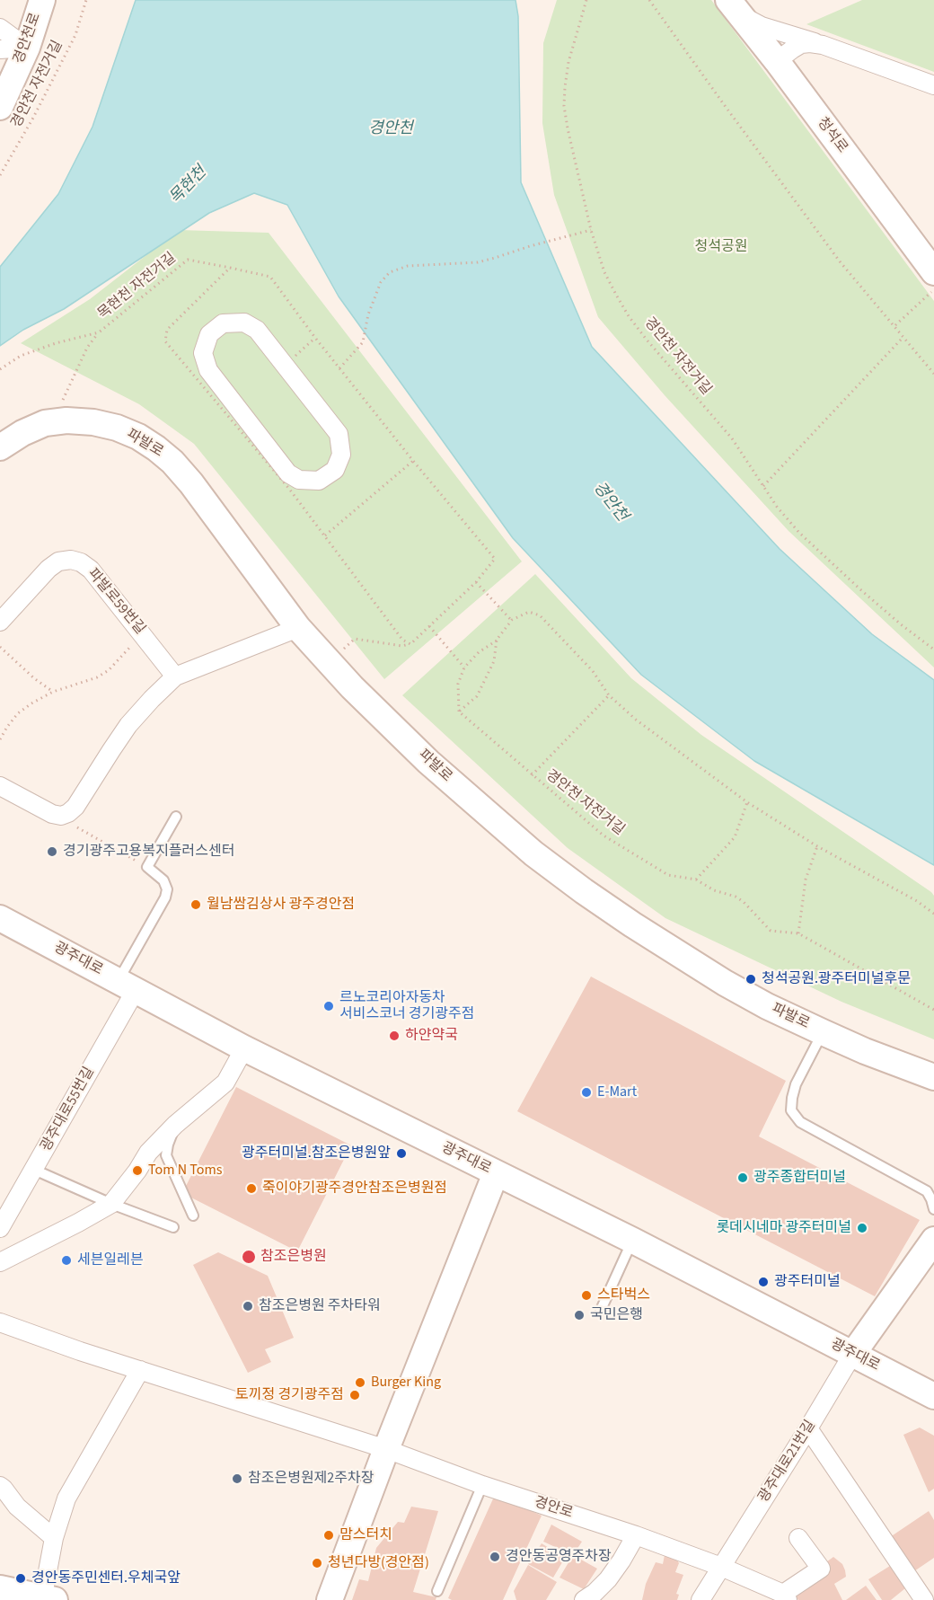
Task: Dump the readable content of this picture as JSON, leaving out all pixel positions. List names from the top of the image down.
{
  "streets": {
    "street": [
      "경안천로",
      "청석로",
      "파발로",
      "파발로59번길",
      "광주대로",
      "광주대로55번길",
      "광주대로21번길",
      "경안로"
    ],
    "path": ["경안천 자전거길", "목현천 자전거길"]
  },
  "crossings": [
    ["광주대로", "광주대로55번길"],
    ["광주대로", "광주대로21번길"],
    ["광주대로21번길", "경안로"]
  ],
  "water": ["경안천", "목현천"],
  "parks": ["청석공원"],
  "places": [
    "경기광주고용복지플러스센터",
    "월남쌈김상사 광주경안점",
    "청석공원.광주터미널후문",
    "르노코리아자동차 서비스코너 경기광주점",
    "하얀약국",
    "E-Mart",
    "광주터미널.참조은병원앞",
    "Tom N Toms",
    "광주종합터미널",
    "죽이야기광주경안참조은병원점",
    "롯데시네마 광주터미널",
    "참조은병원",
    "세븐일레븐",
    "광주터미널",
    "스타벅스",
    "참조은병원 주차타워",
    "국민은행",
    "Burger King",
    "토끼정 경기광주점",
    "참조은병원제2주차장",
    "맘스터치",
    "경안동공영주차장",
    "청년다방(경안점)",
    "경안동주민센터.우체국앞"
  ]
}
